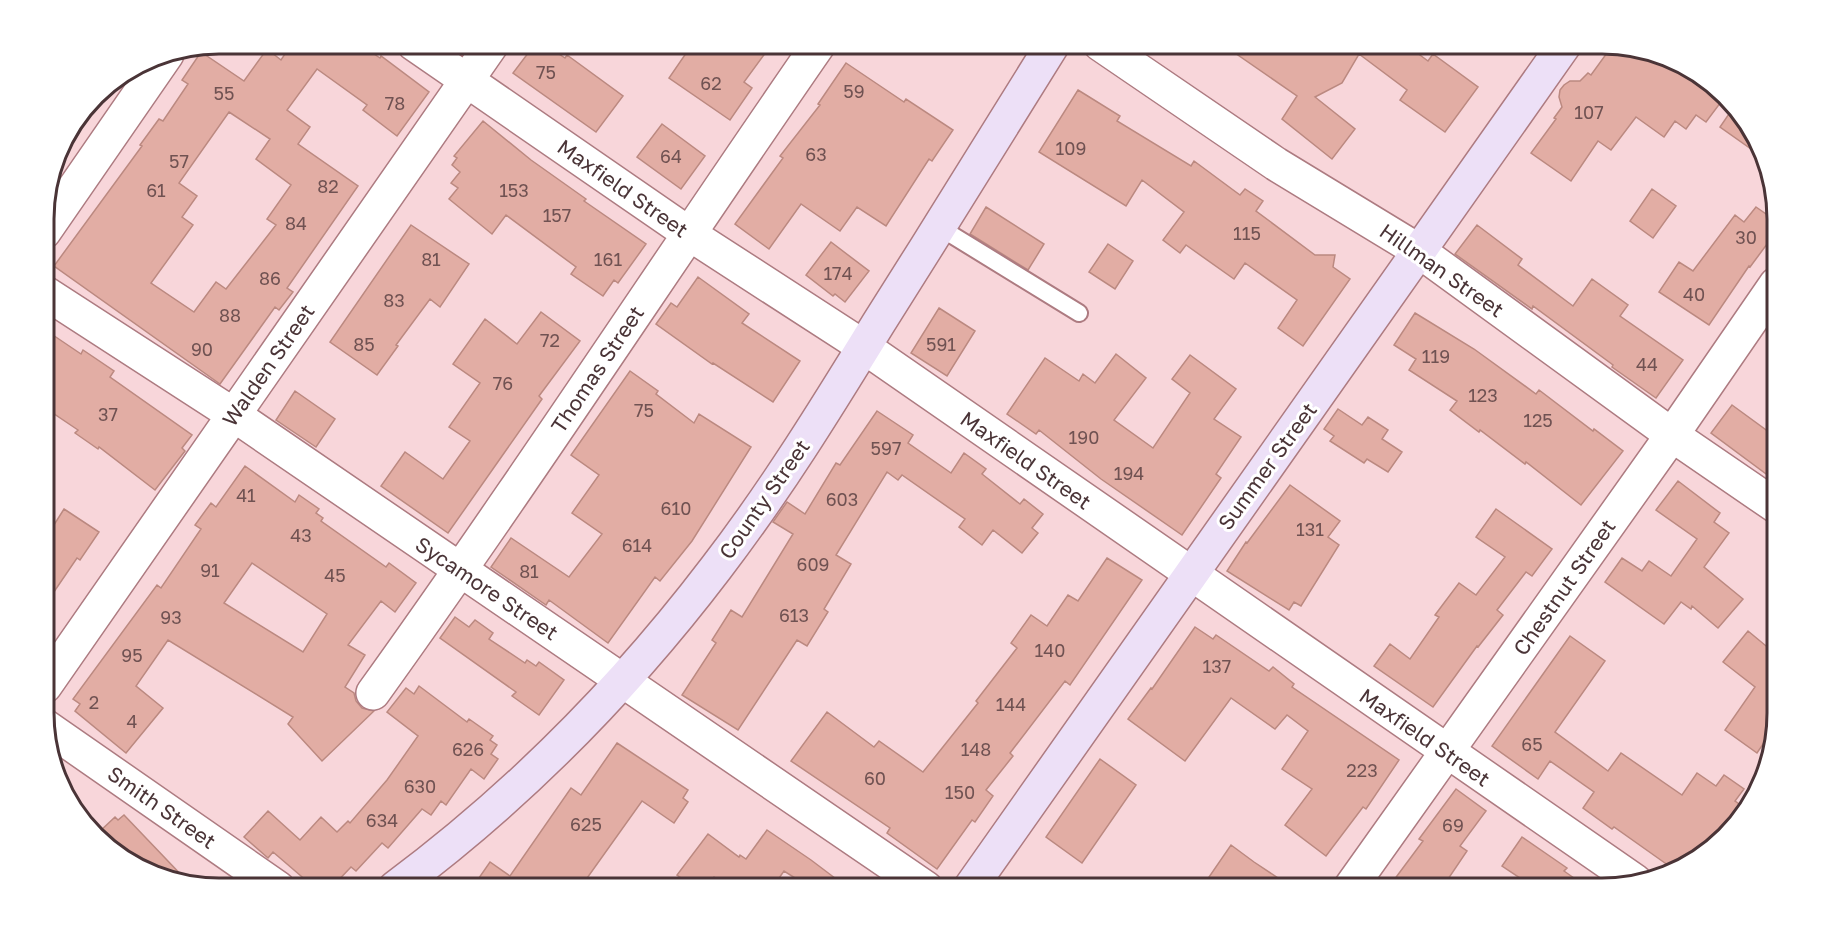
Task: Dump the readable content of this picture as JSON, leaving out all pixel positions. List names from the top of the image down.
{
  "streets": {
    "main road": ["Summer Street", "County Street"],
    "street": [
      "Maxfield Street",
      "Hillman Street",
      "Walden Street",
      "Thomas Street",
      "Chestnut Street",
      "Sycamore Street",
      "Smith Street"
    ]
  },
  "crossings": [
    ["Maxfield Street", "Walden Street"],
    ["Maxfield Street", "Thomas Street"],
    ["Maxfield Street", "Summer Street"],
    ["Maxfield Street", "County Street"],
    ["Maxfield Street", "Chestnut Street"],
    ["Hillman Street", "Summer Street"],
    ["Hillman Street", "Chestnut Street"],
    ["Walden Street", "Sycamore Street"],
    ["Thomas Street", "Sycamore Street"],
    ["County Street", "Sycamore Street"]
  ],
  "house_numbers": [
    "75",
    "62",
    "59",
    "55",
    "78",
    "107",
    "109",
    "63",
    "64",
    "57",
    "82",
    "61",
    "153",
    "157",
    "84",
    "115",
    "30",
    "81",
    "161",
    "174",
    "86",
    "40",
    "83",
    "88",
    "72",
    "85",
    "591",
    "90",
    "119",
    "44",
    "76",
    "123",
    "75",
    "37",
    "125",
    "190",
    "597",
    "194",
    "41",
    "603",
    "610",
    "131",
    "43",
    "614",
    "609",
    "91",
    "81",
    "45",
    "613",
    "93",
    "140",
    "95",
    "137",
    "2",
    "144",
    "4",
    "65",
    "626",
    "148",
    "223",
    "60",
    "630",
    "150",
    "634",
    "625",
    "69"
  ]
}
